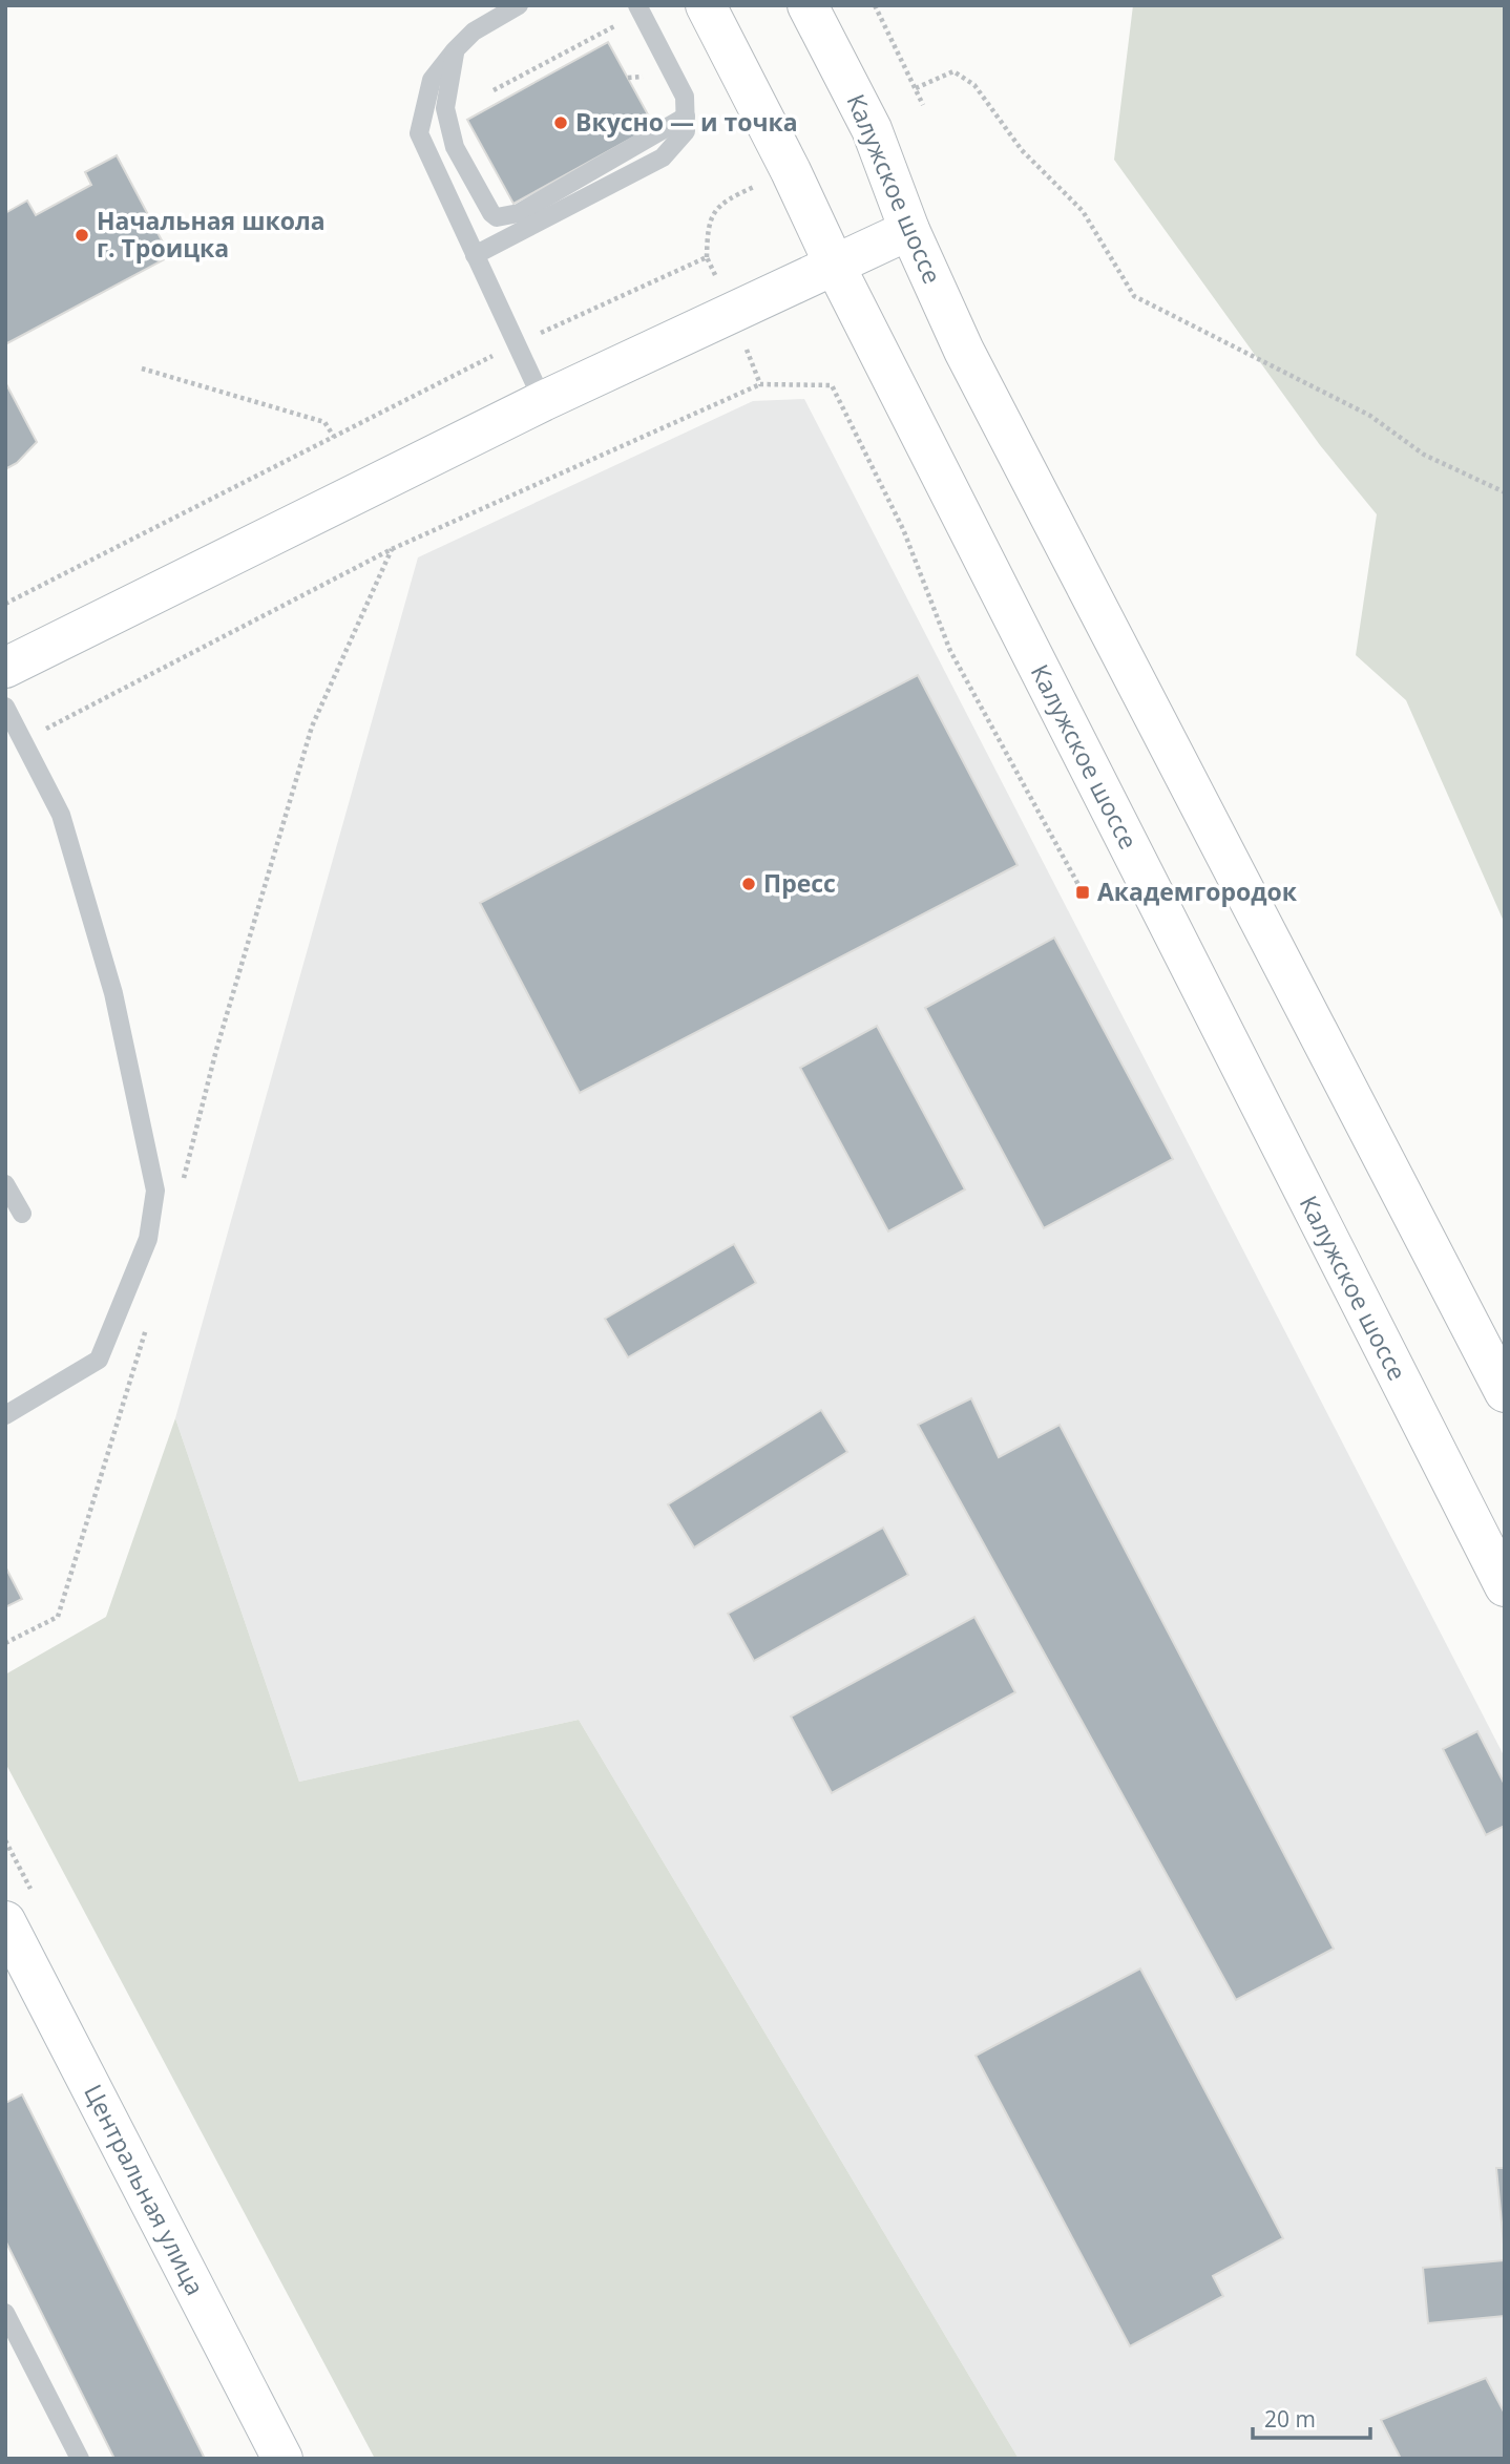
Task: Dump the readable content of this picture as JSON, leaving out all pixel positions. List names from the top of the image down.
{
  "streets": {
    "main road": ["Калужское шоссе", "Центральная улица"]
  },
  "places": {
    "other": ["Вкусно — и точка", "Начальная школа г. Троицка", "Пресс"],
    "transit": ["Академгородок"]
  },
  "scale_bar": "20 m"
}
